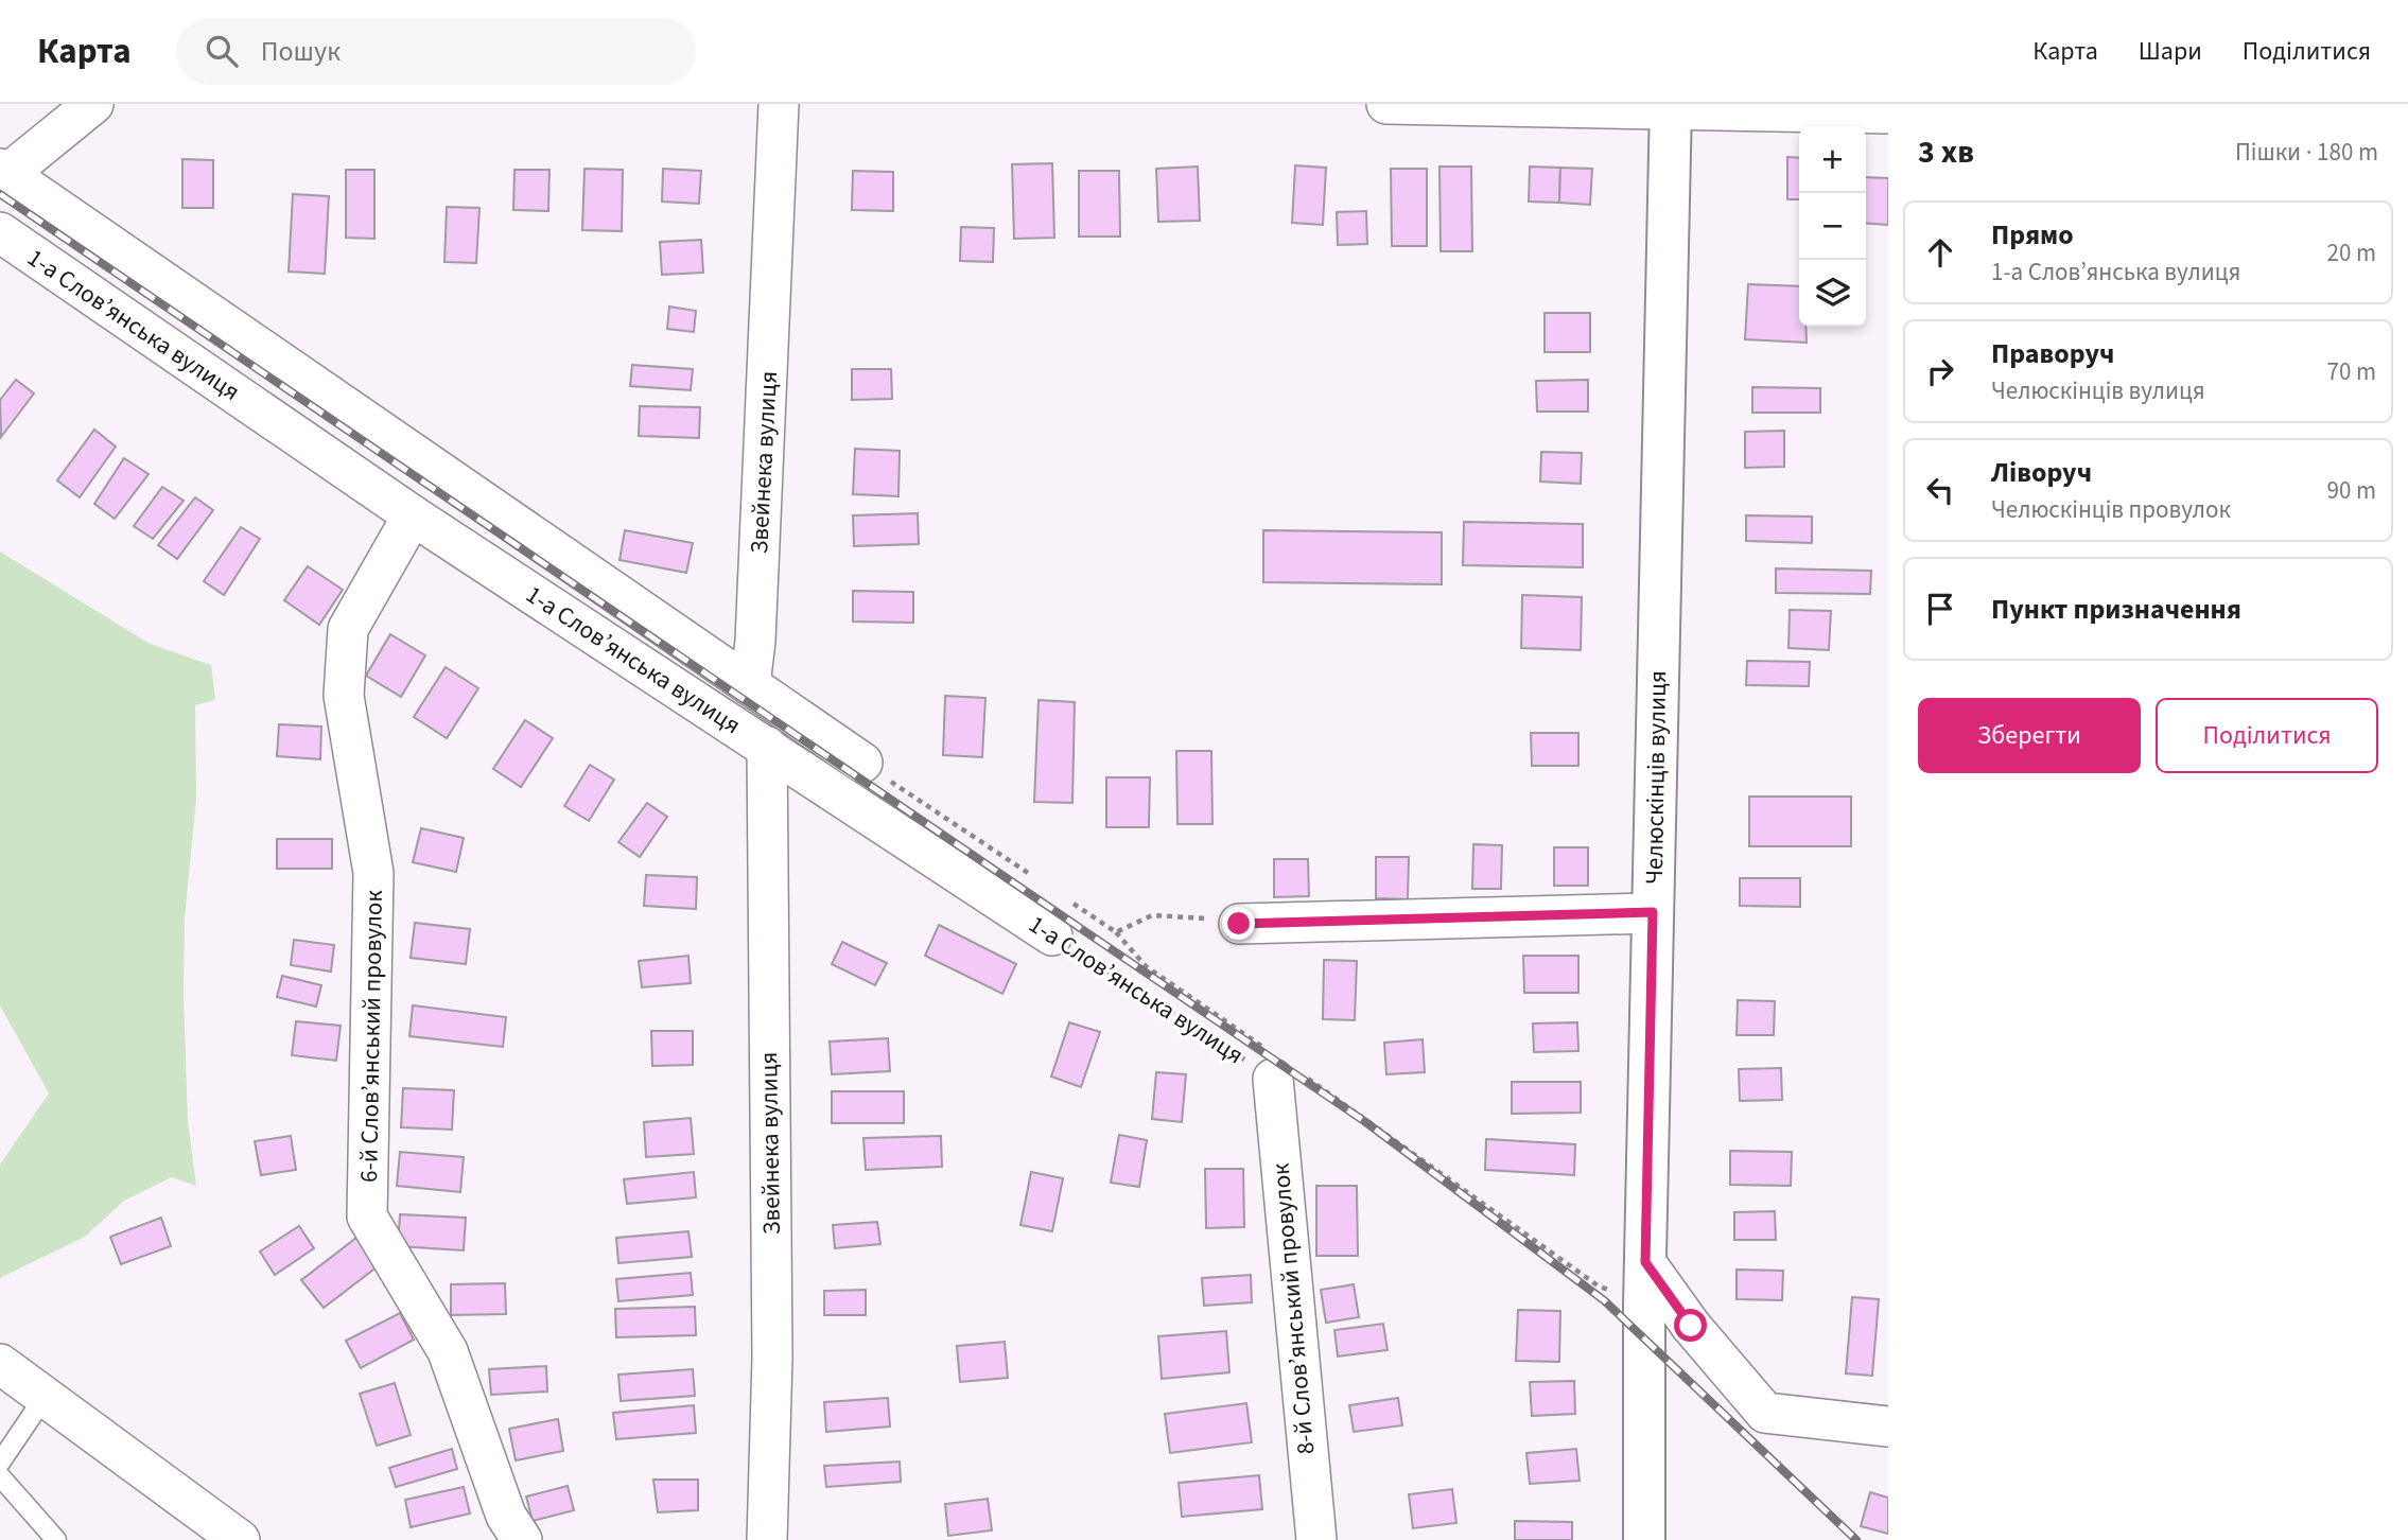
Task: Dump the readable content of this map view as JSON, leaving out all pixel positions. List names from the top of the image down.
{
  "streets": {
    "street": [
      "1-а Слов’янська вулиця",
      "Звейнека вулиця",
      "Челюскінців вулиця",
      "6-й Слов’янський провулок",
      "8-й Слов’янський провулок"
    ]
  },
  "crossings": [
    ["1-а Слов’янська вулиця", "Звейнека вулиця"],
    ["1-а Слов’янська вулиця", "6-й Слов’янський провулок"],
    ["1-а Слов’янська вулиця", "8-й Слов’янський провулок"]
  ],
  "page": {
    "header": "Карта",
    "search": "Пошук",
    "nav": ["Карта", "Шари", "Поділитися"],
    "heading": ["3 хв", "Пішки · 180 m"],
    "map_buttons": ["+", "−"],
    "list": [
      ["Прямо", "1-а Слов’янська вулиця", "20 m"],
      ["Праворуч", "Челюскінців вулиця", "70 m"],
      ["Ліворуч", "Челюскінців провулок", "90 m"],
      "Пункт призначення"
    ],
    "buttons": ["Зберегти", "Поділитися"]
  }
}
